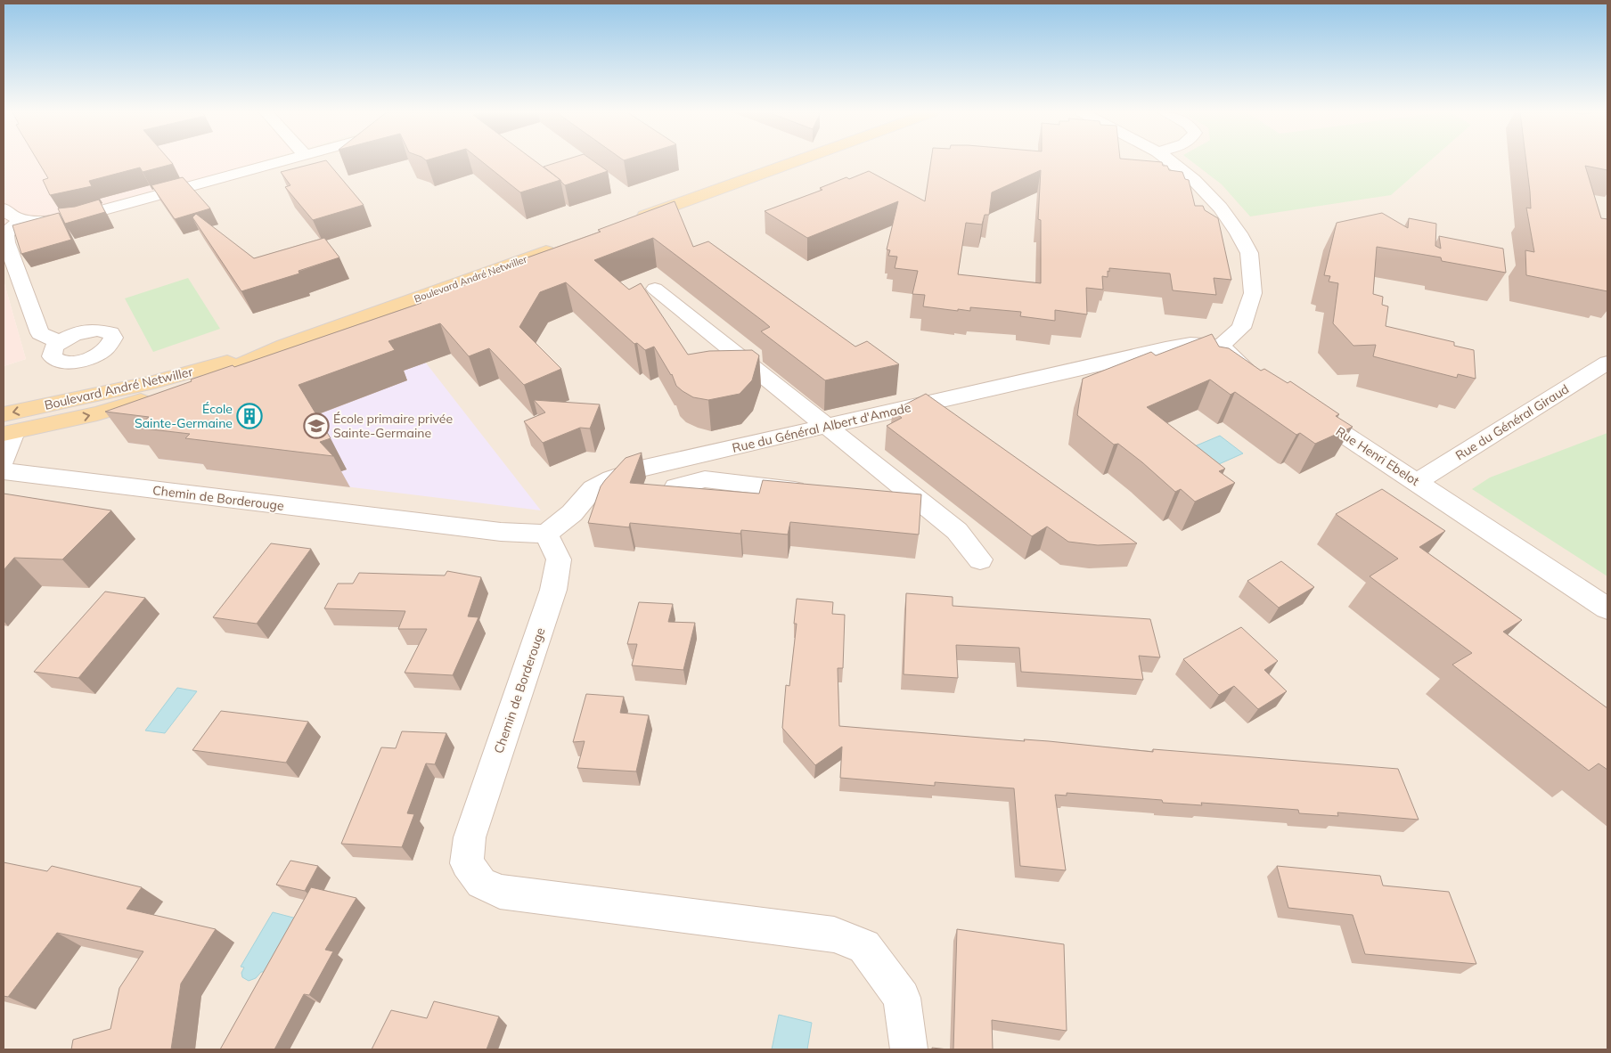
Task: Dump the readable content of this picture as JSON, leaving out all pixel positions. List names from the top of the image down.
{
  "streets": {
    "main road": ["Boulevard André Netwiller"],
    "street": [
      "Rue du Général Giraud",
      "Rue du Général Albert d'Amade",
      "Rue Henri Ebelot",
      "Chemin de Borderouge"
    ]
  },
  "crossings": [
    ["Rue du Général Giraud", "Rue Henri Ebelot"],
    ["Rue du Général Albert d'Amade", "Chemin de Borderouge"]
  ],
  "places": {
    "building": ["École Sainte-Germaine"],
    "school or university": ["École primaire privée Sainte-Germaine"]
  }
}
